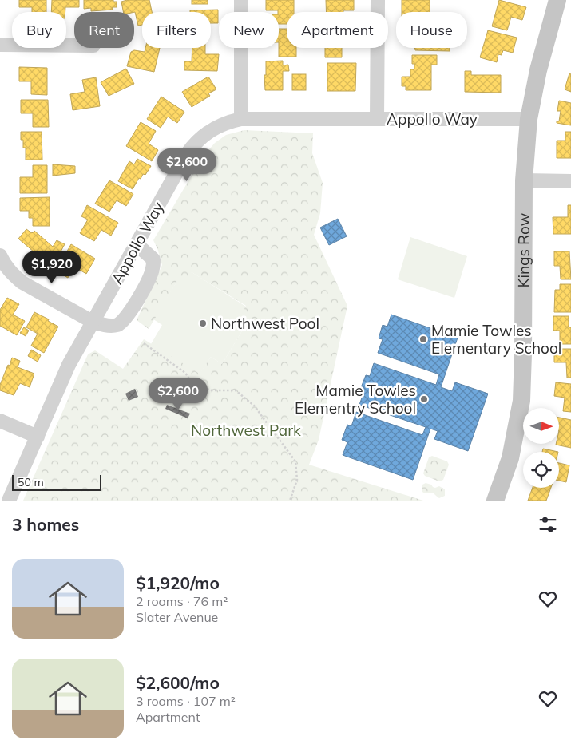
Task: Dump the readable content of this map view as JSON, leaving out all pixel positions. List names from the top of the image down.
{
  "streets": {
    "main road": ["Kings Row"],
    "street": ["Appollo Way"]
  },
  "crossings": [
    ["Appollo Way", "Kings Row"]
  ],
  "parks": ["Northwest Park"],
  "places": ["Northwest Pool", "Mamie Towles Elementary School", "Mamie Towles Elementry School"],
  "scale_bar": "50 m",
  "north": "right",
  "page": {
    "chip": [
      "Buy",
      "Rent",
      "Filters",
      "New",
      "Apartment",
      "House"
    ],
    "price": ["$2,600", "$1,920", "$2,600"],
    "scale": "50 m",
    "heading": "3 homes",
    "list": [
      {
        "name": "$1,920/mo",
        "note": "2 rooms · 76 m² · Slater Avenue"
      },
      {
        "name": "$2,600/mo",
        "note": "3 rooms · 107 m² · Apartment"
      }
    ]
  }
}
